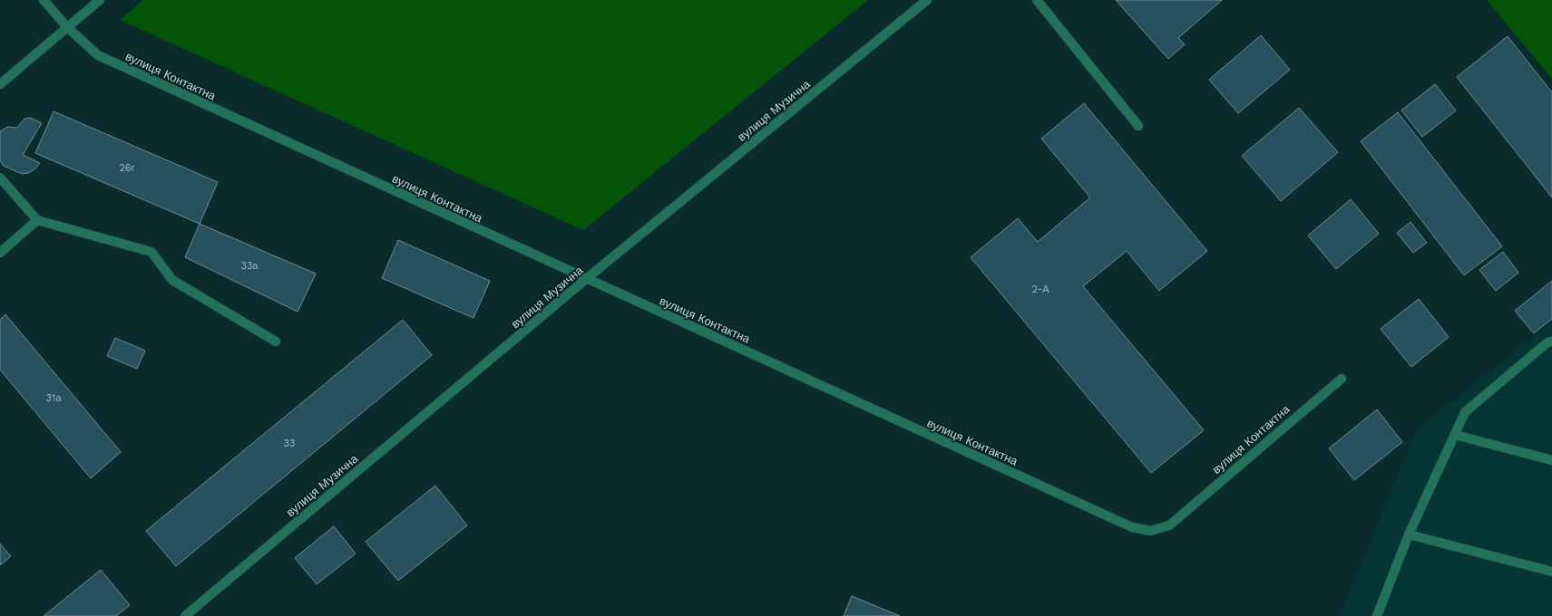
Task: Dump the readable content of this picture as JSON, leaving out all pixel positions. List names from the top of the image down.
{
  "streets": {
    "street": ["вулиця Контактна", "вулиця Музична"]
  },
  "crossings": [
    ["вулиця Контактна", "вулиця Музична"]
  ],
  "house_numbers": [
    "26г",
    "33а",
    "2-А",
    "31а",
    "33"
  ]
}
